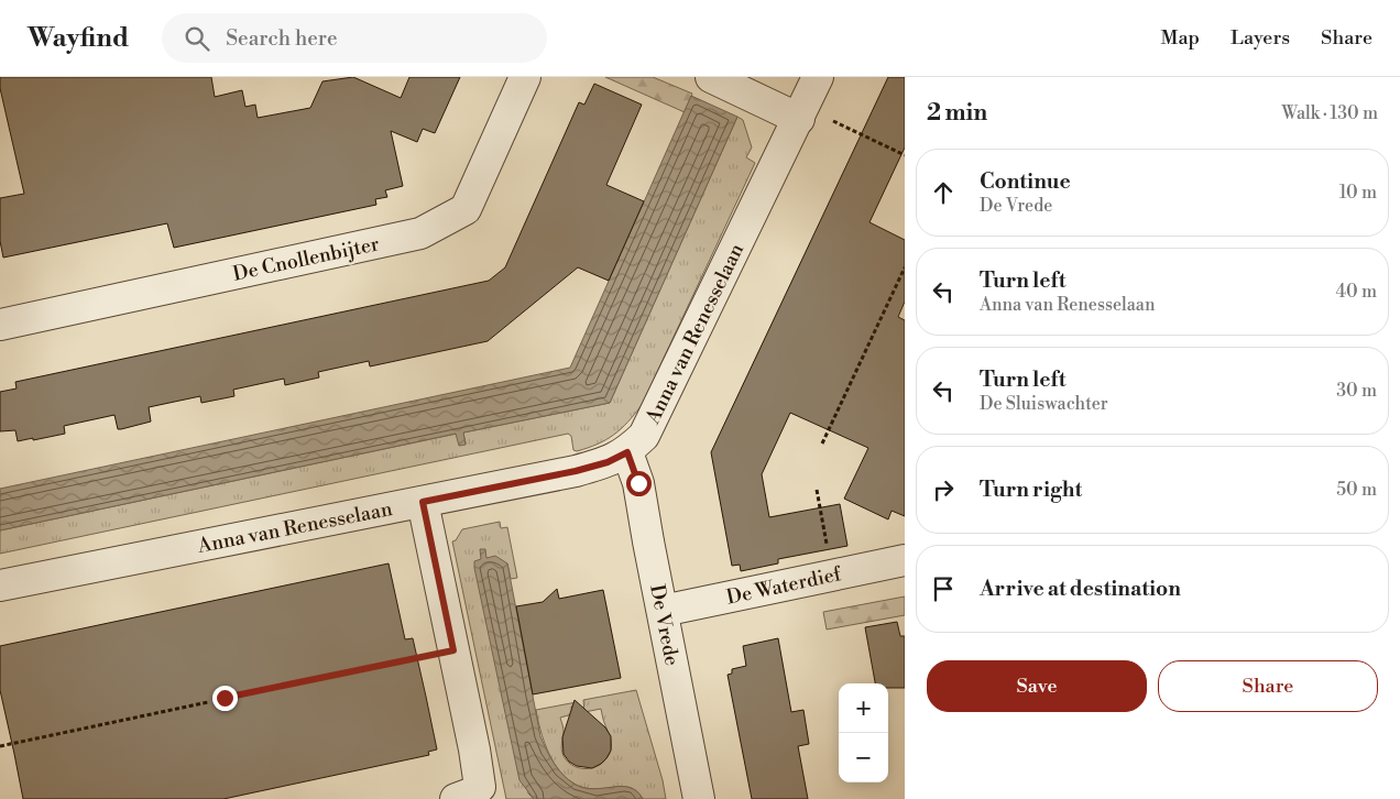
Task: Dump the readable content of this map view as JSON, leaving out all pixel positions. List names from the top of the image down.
{
  "streets": {
    "street": [
      "De Cnollenbijter",
      "Anna van Renesselaan",
      "De Waterdief",
      "De Vrede"
    ]
  },
  "crossings": [
    ["Anna van Renesselaan", "De Vrede"],
    ["De Waterdief", "De Vrede"]
  ],
  "page": {
    "header": "Wayfind",
    "search": "Search here",
    "nav": ["Map", "Layers", "Share"],
    "heading": ["2 min", "Walk · 130 m"],
    "list": [
      ["Continue", "De Vrede", "10 m"],
      ["Turn left", "Anna van Renesselaan", "40 m"],
      ["Turn left", "De Sluiswachter", "30 m"],
      ["Turn right", "50 m"],
      "Arrive at destination"
    ],
    "buttons": ["Save", "Share"],
    "map_buttons": ["+", "−"]
  }
}
